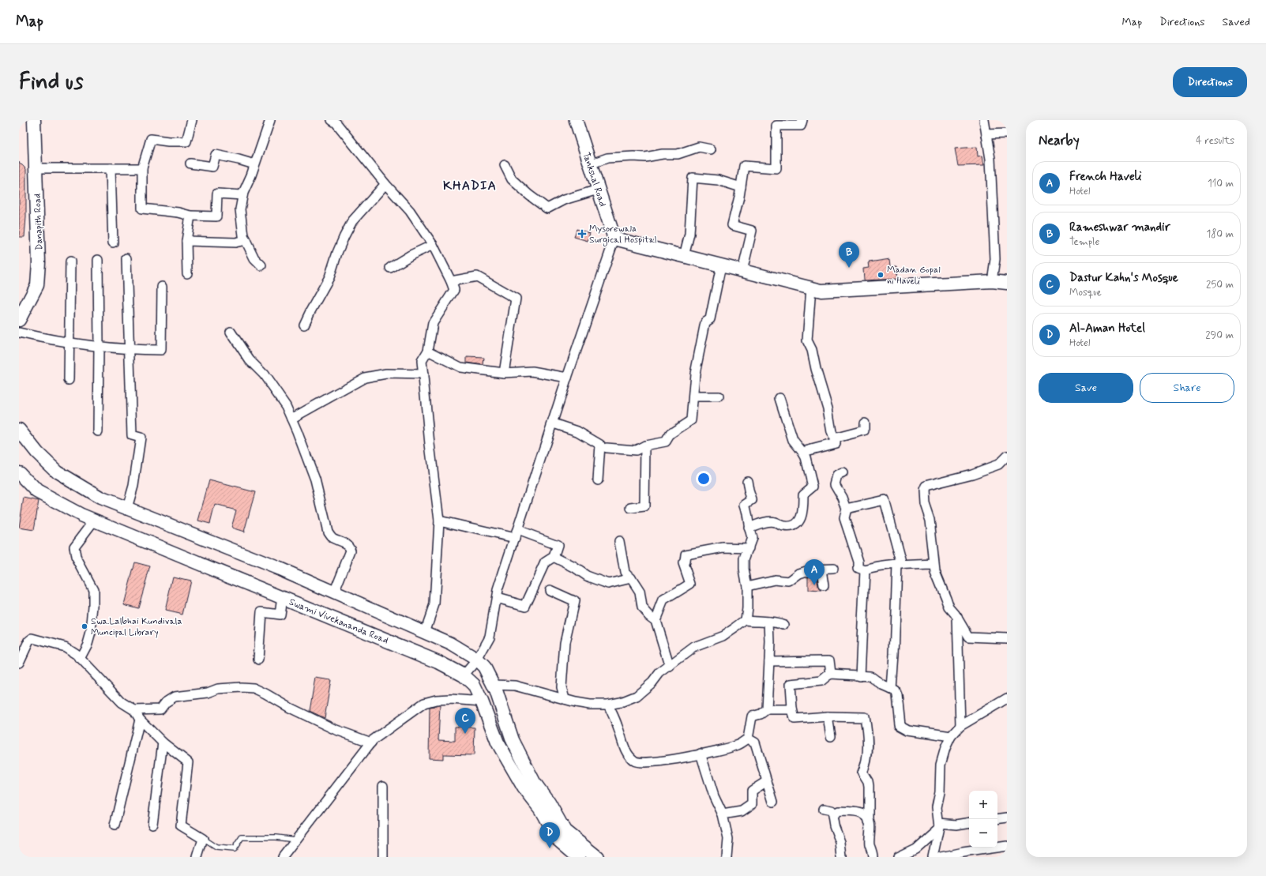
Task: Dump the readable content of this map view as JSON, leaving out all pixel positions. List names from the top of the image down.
{
  "streets": {
    "main road": ["Tankshal Road", "Danapith Road", "Swami Vivekananda Road"]
  },
  "districts": ["KHADIA"],
  "places": {
    "health": ["Mysorewala Surgical Hospital"],
    "other": ["Madan Gopal ni Haveli", "Swa.Lalbhai Kundivala Muncipal Library"]
  },
  "page": {
    "header": "Map",
    "nav": ["Map", "Directions", "Saved"],
    "buttons": [
      "Directions",
      ["Save", "Share"]
    ],
    "title": "Find us",
    "heading": ["Nearby", "4 results"],
    "list": [
      {
        "mark": "A",
        "name": "French Haveli",
        "note": "Hotel",
        "value": "110 m"
      },
      {
        "mark": "B",
        "name": "Rameshwar mandir",
        "note": "Temple",
        "value": "180 m"
      },
      {
        "mark": "C",
        "name": "Dastur Kahn's Mosque",
        "note": "Mosque",
        "value": "250 m"
      },
      {
        "mark": "D",
        "name": "Al-Aman Hotel",
        "note": "Hotel",
        "value": "290 m"
      }
    ],
    "pins": [
      "B",
      "A",
      "C",
      "D"
    ],
    "map_buttons": ["+", "−"]
  }
}
